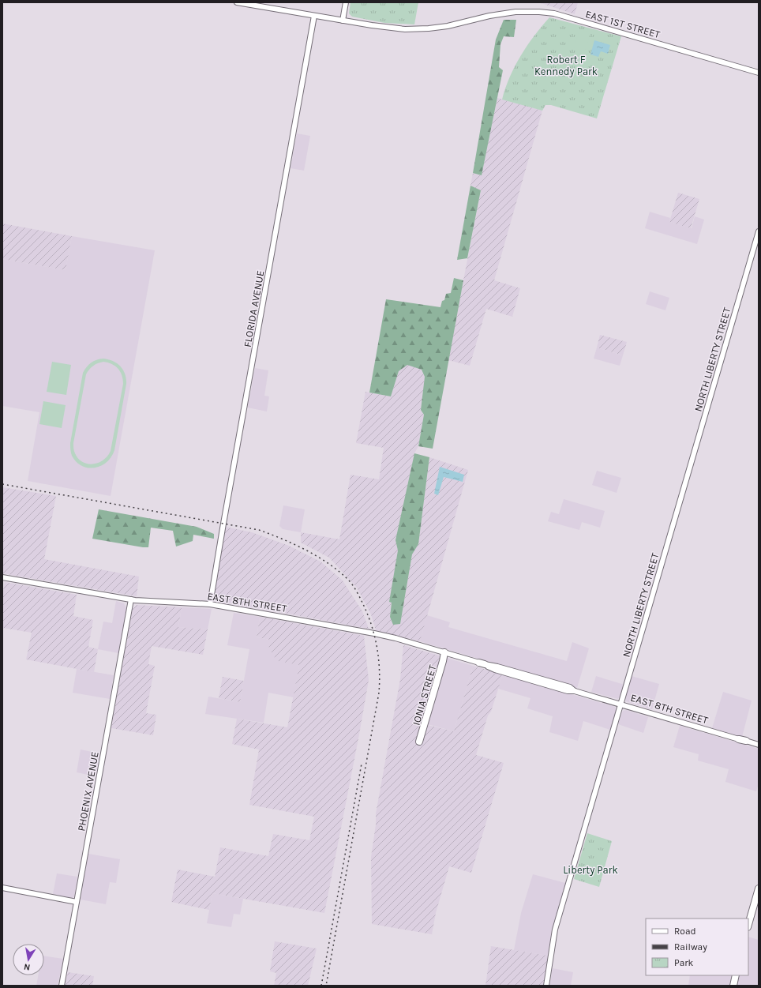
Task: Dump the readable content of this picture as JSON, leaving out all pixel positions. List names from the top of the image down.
{
  "streets": {
    "main road": ["EAST 8TH STREET", "IONIA STREET"],
    "street": [
      "EAST 1ST STREET",
      "FLORIDA AVENUE",
      "NORTH LIBERTY STREET",
      "PHOENIX AVENUE"
    ]
  },
  "crossings": [
    ["EAST 1ST STREET", "FLORIDA AVENUE"],
    ["FLORIDA AVENUE", "EAST 8TH STREET"],
    ["NORTH LIBERTY STREET", "EAST 8TH STREET"],
    ["EAST 8TH STREET", "IONIA STREET"],
    ["EAST 8TH STREET", "PHOENIX AVENUE"]
  ],
  "parks": ["Robert F Kennedy Park", "Liberty Park"],
  "legend": ["Road", "Railway", "Park"],
  "north": "bottom"
}
